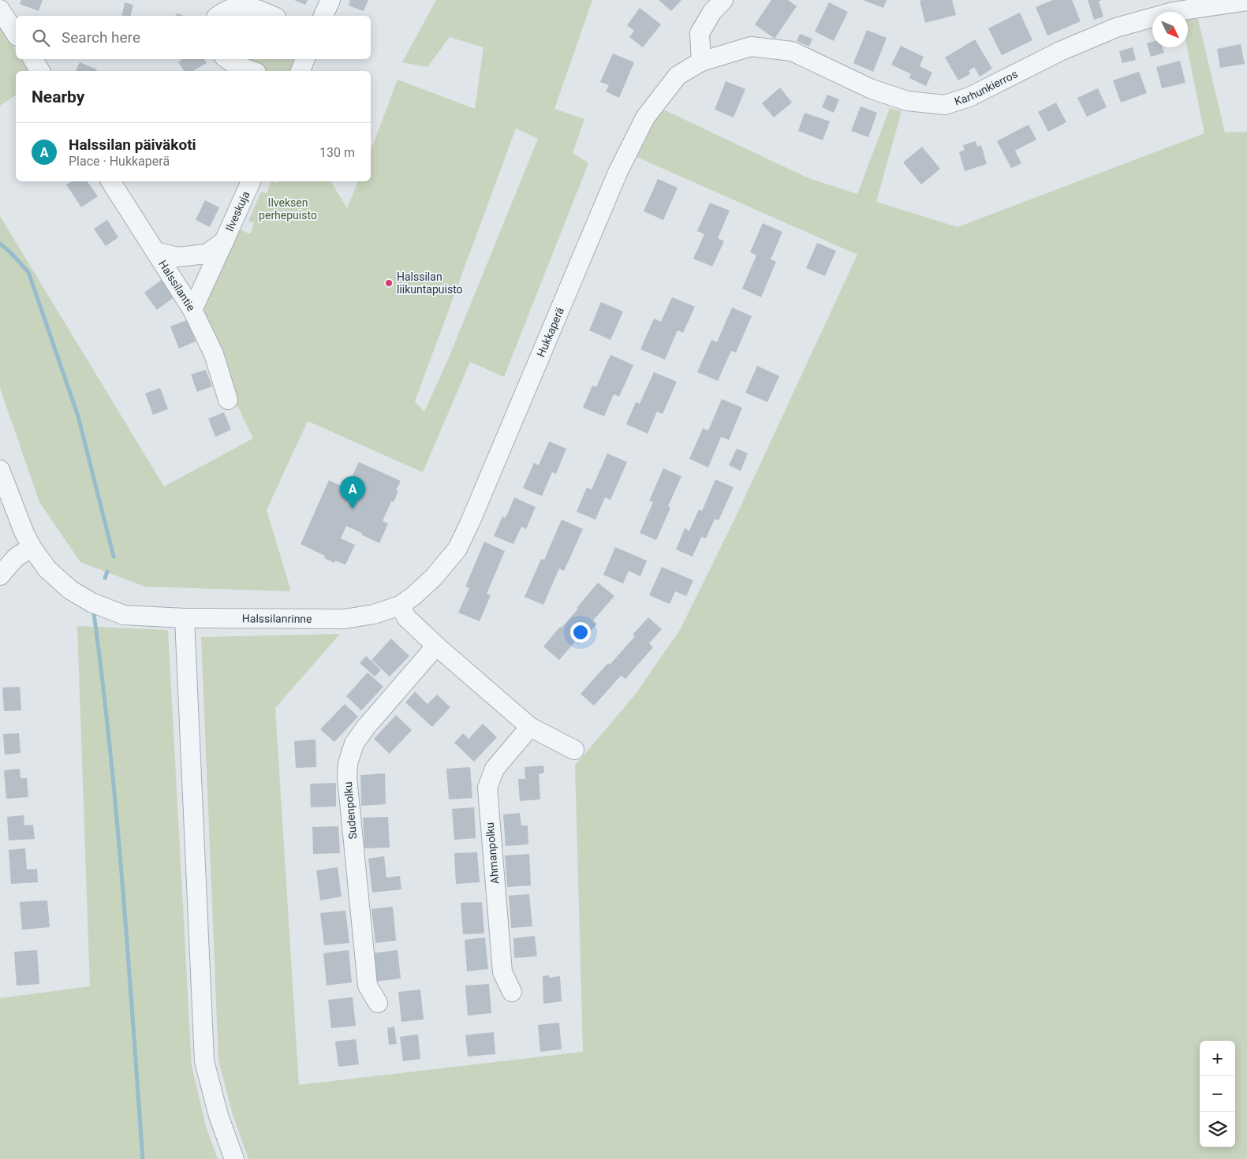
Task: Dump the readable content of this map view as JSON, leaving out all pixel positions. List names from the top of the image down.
{
  "streets": {
    "street": [
      "Karhunkierros",
      "Ilveskuja",
      "Halssilantie",
      "Hukkaperä",
      "Halssilanrinne",
      "Sudenpolku",
      "Ahmanpolku"
    ]
  },
  "crossings": [
    ["Karhunkierros", "Hukkaperä"],
    ["Ilveskuja", "Halssilantie"],
    ["Hukkaperä", "Halssilanrinne"]
  ],
  "parks": ["Ilveksen perhepuisto"],
  "places": ["Halssilan liikuntapuisto"],
  "north": "bottom right",
  "page": {
    "search": "Search here",
    "heading": "Nearby",
    "list": [
      {
        "mark": "A",
        "name": "Halssilan päiväkoti",
        "note": "Place · Hukkaperä",
        "value": "130 m"
      }
    ],
    "pins": "A",
    "map_buttons": ["+", "−"]
  }
}
